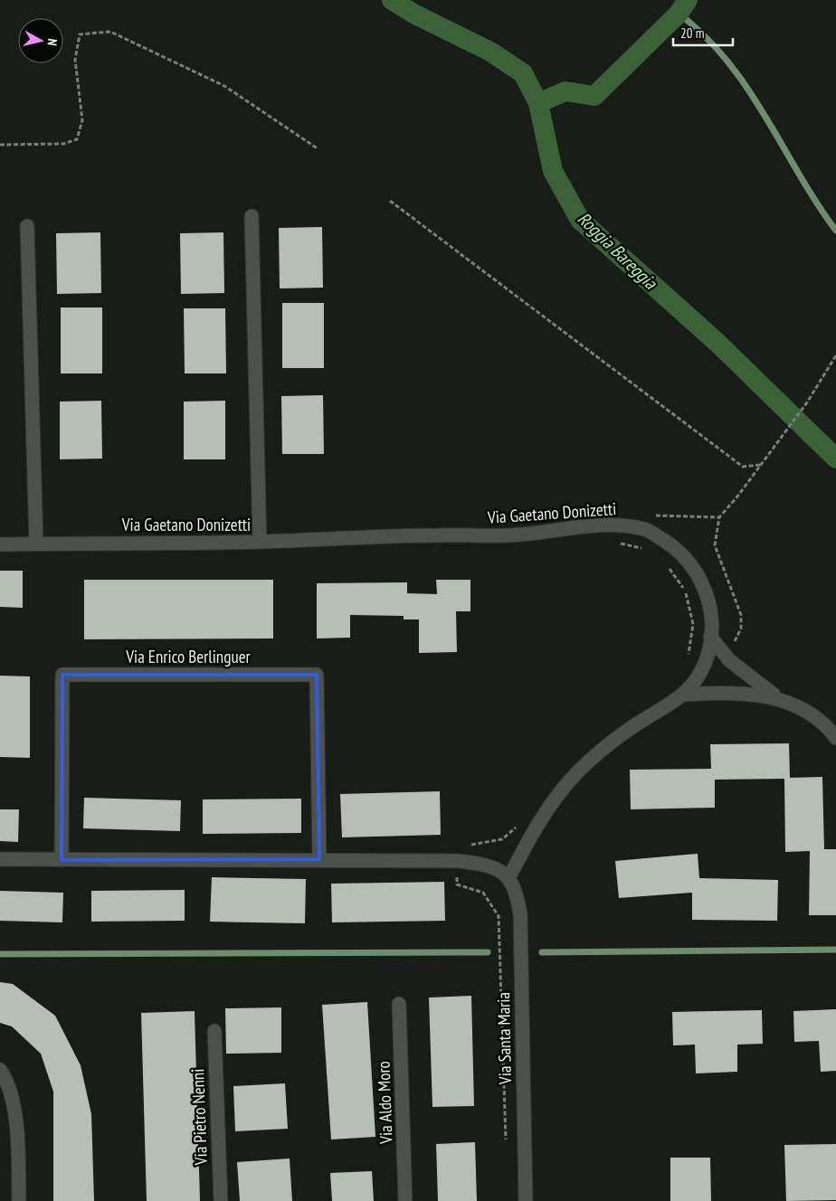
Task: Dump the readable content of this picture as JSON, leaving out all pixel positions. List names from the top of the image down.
{
  "streets": {
    "street": [
      "Via Gaetano Donizetti",
      "Via Enrico Berlinguer",
      "Via Santa Maria",
      "Via Aldo Moro",
      "Via Pietro Nenni"
    ]
  },
  "crossings": [
    ["Via Gaetano Donizetti", "Via Santa Maria"]
  ],
  "water": ["Roggia Bareggia"],
  "scale_bar": "20 m",
  "north": "right"
}
